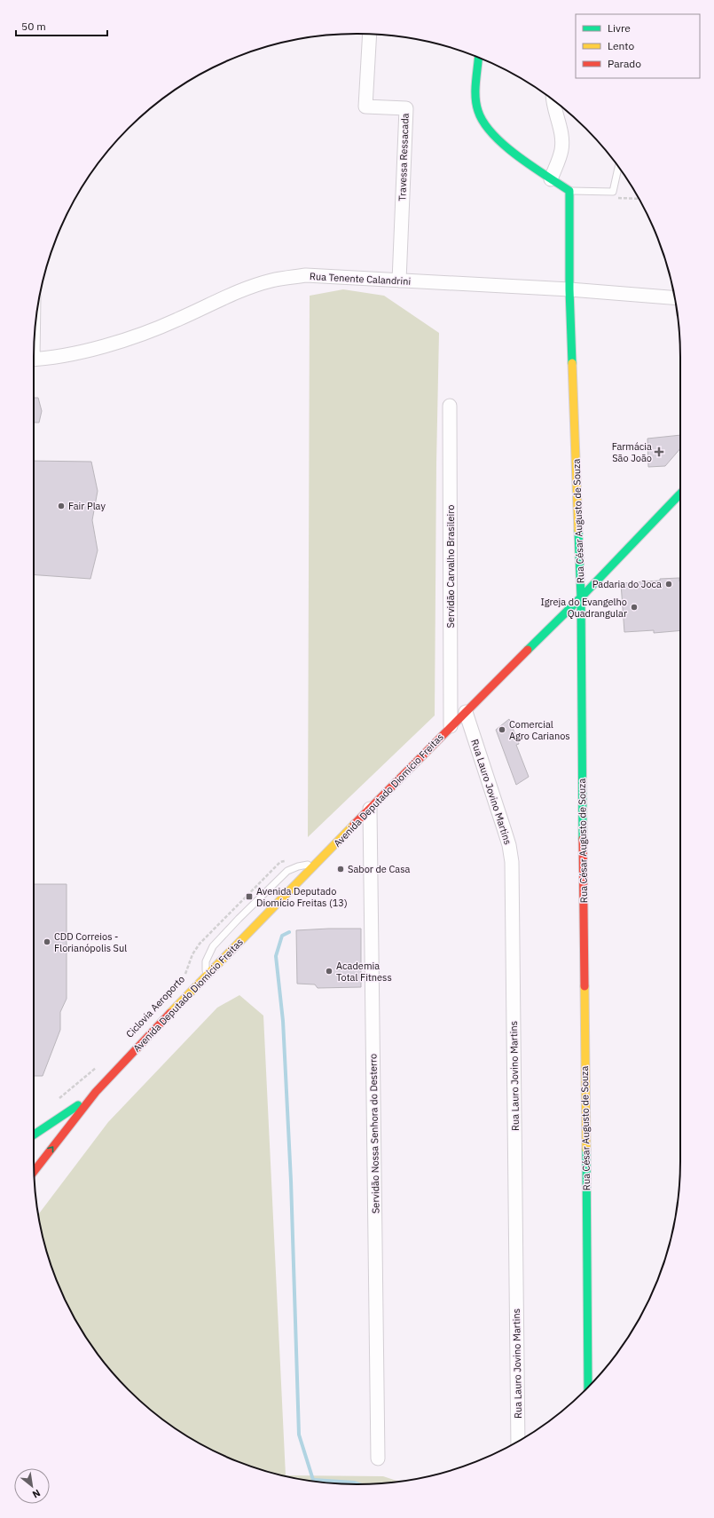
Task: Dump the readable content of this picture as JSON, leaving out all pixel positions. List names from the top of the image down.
{
  "streets": {
    "street": [
      "Travessa Ressacada",
      "Rua Tenente Calandrini",
      "Rua César Augusto de Souza",
      "Servidão Carvalho Brasileiro",
      "Avenida Deputado Diomício Freitas",
      "Rua Lauro Jovino Martins",
      "Servidão Nossa Senhora do Desterro"
    ],
    "path": ["Ciclovia Aeroporto"]
  },
  "crossings": [
    ["Travessa Ressacada", "Rua Tenente Calandrini"],
    ["Rua Tenente Calandrini", "Rua César Augusto de Souza"],
    ["Rua César Augusto de Souza", "Avenida Deputado Diomício Freitas"],
    ["Servidão Carvalho Brasileiro", "Avenida Deputado Diomício Freitas"],
    ["Avenida Deputado Diomício Freitas", "Rua Lauro Jovino Martins"],
    ["Avenida Deputado Diomício Freitas", "Servidão Nossa Senhora do Desterro"]
  ],
  "places": {
    "health": ["Farmácia São João"],
    "other": [
      "Fair Play",
      "Padaria do Joca",
      "Igreja do Evangelho Quadrangular",
      "Comercial Agro Carianos",
      "Sabor de Casa",
      "CDD Correios - Florianópolis Sul",
      "Academia Total Fitness"
    ],
    "transit": ["Avenida Deputado Diomício Freitas (13)"]
  },
  "legend": ["Livre", "Lento", "Parado"],
  "scale_bar": "50 m",
  "north": "bottom right"
}
